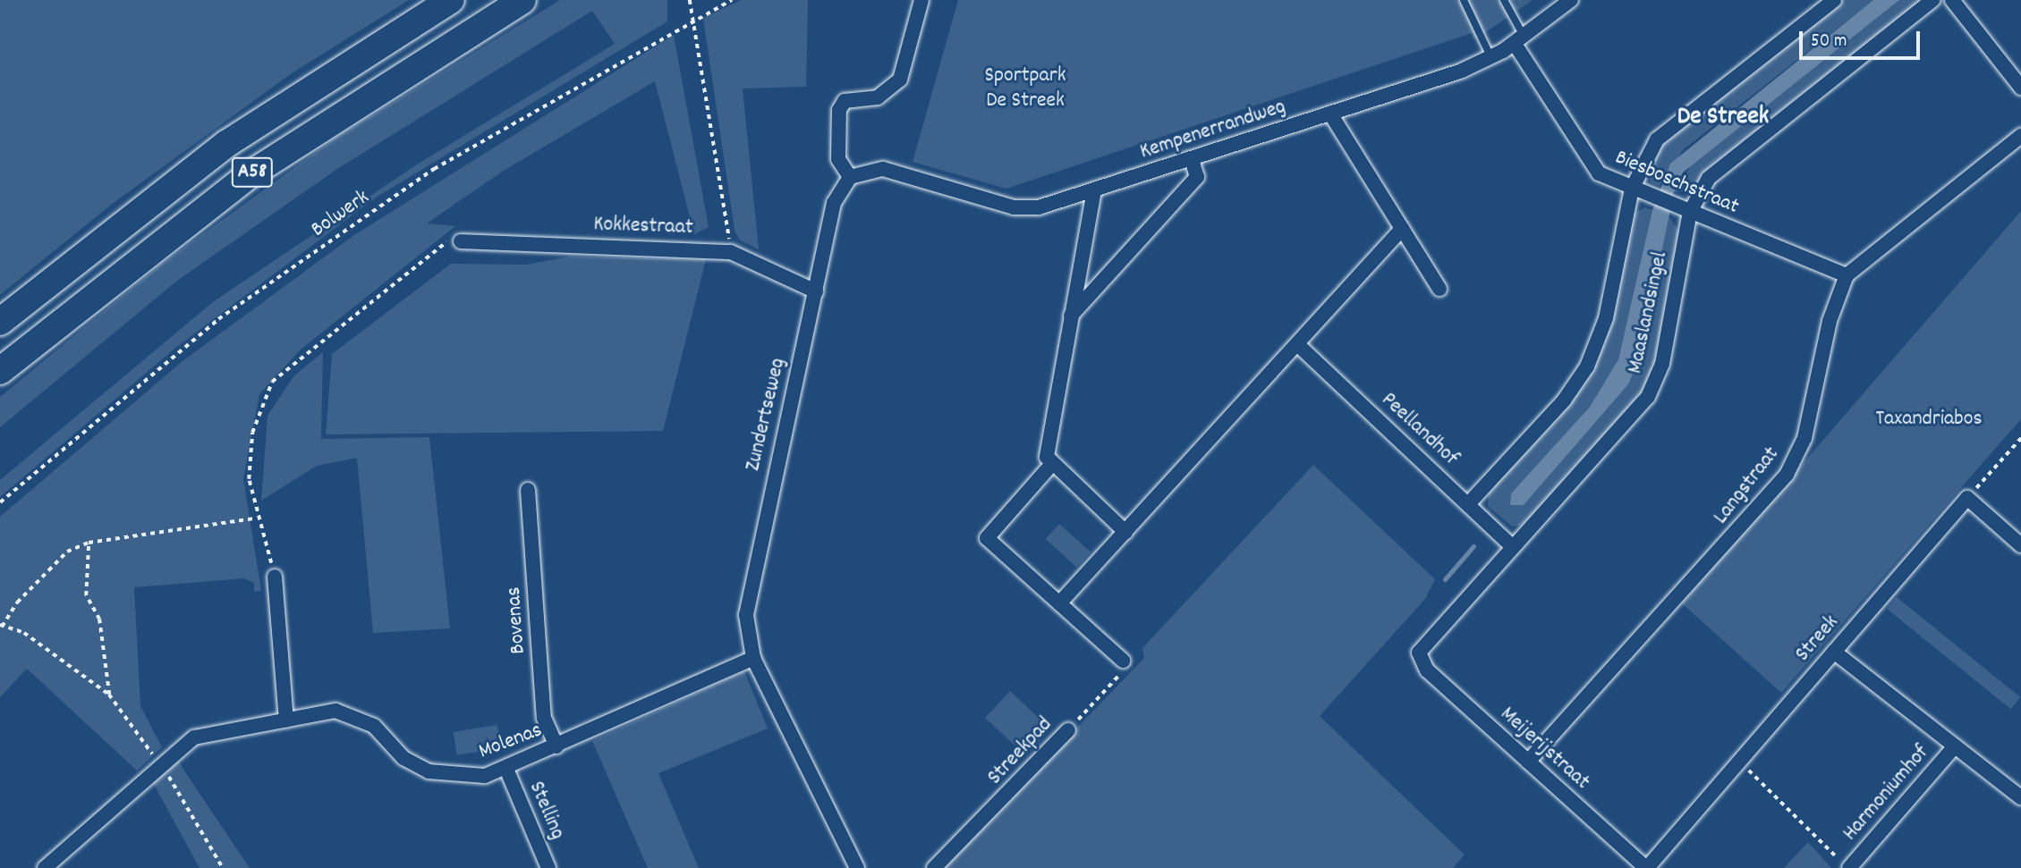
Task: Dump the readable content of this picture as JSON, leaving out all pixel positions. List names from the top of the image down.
{
  "streets": {
    "highway": ["A58"],
    "street": [
      "Kempenerrandweg",
      "Biesboschstraat",
      "Kokkestraat",
      "Maaslandsingel",
      "Zundertseweg",
      "Peellandhof",
      "Langstraat",
      "Bovenas",
      "Streek",
      "Molenas",
      "Meijerijstraat",
      "Streekpad",
      "Harmoniumhof",
      "Stelling"
    ],
    "path": ["Bolwerk"]
  },
  "crossings": [
    ["Kempenerrandweg", "Biesboschstraat"],
    ["Kempenerrandweg", "Zundertseweg"],
    ["Biesboschstraat", "Maaslandsingel"],
    ["Biesboschstraat", "Langstraat"],
    ["Kokkestraat", "Zundertseweg"],
    ["Maaslandsingel", "Peellandhof"],
    ["Maaslandsingel", "Meijerijstraat"],
    ["Zundertseweg", "Molenas"],
    ["Langstraat", "Meijerijstraat"],
    ["Bovenas", "Molenas"],
    ["Streek", "Meijerijstraat"],
    ["Streek", "Harmoniumhof"],
    ["Molenas", "Stelling"]
  ],
  "districts": ["De Streek"],
  "parks": ["Sportpark De Streek", "Taxandriabos"],
  "scale_bar": "50 m"
}
